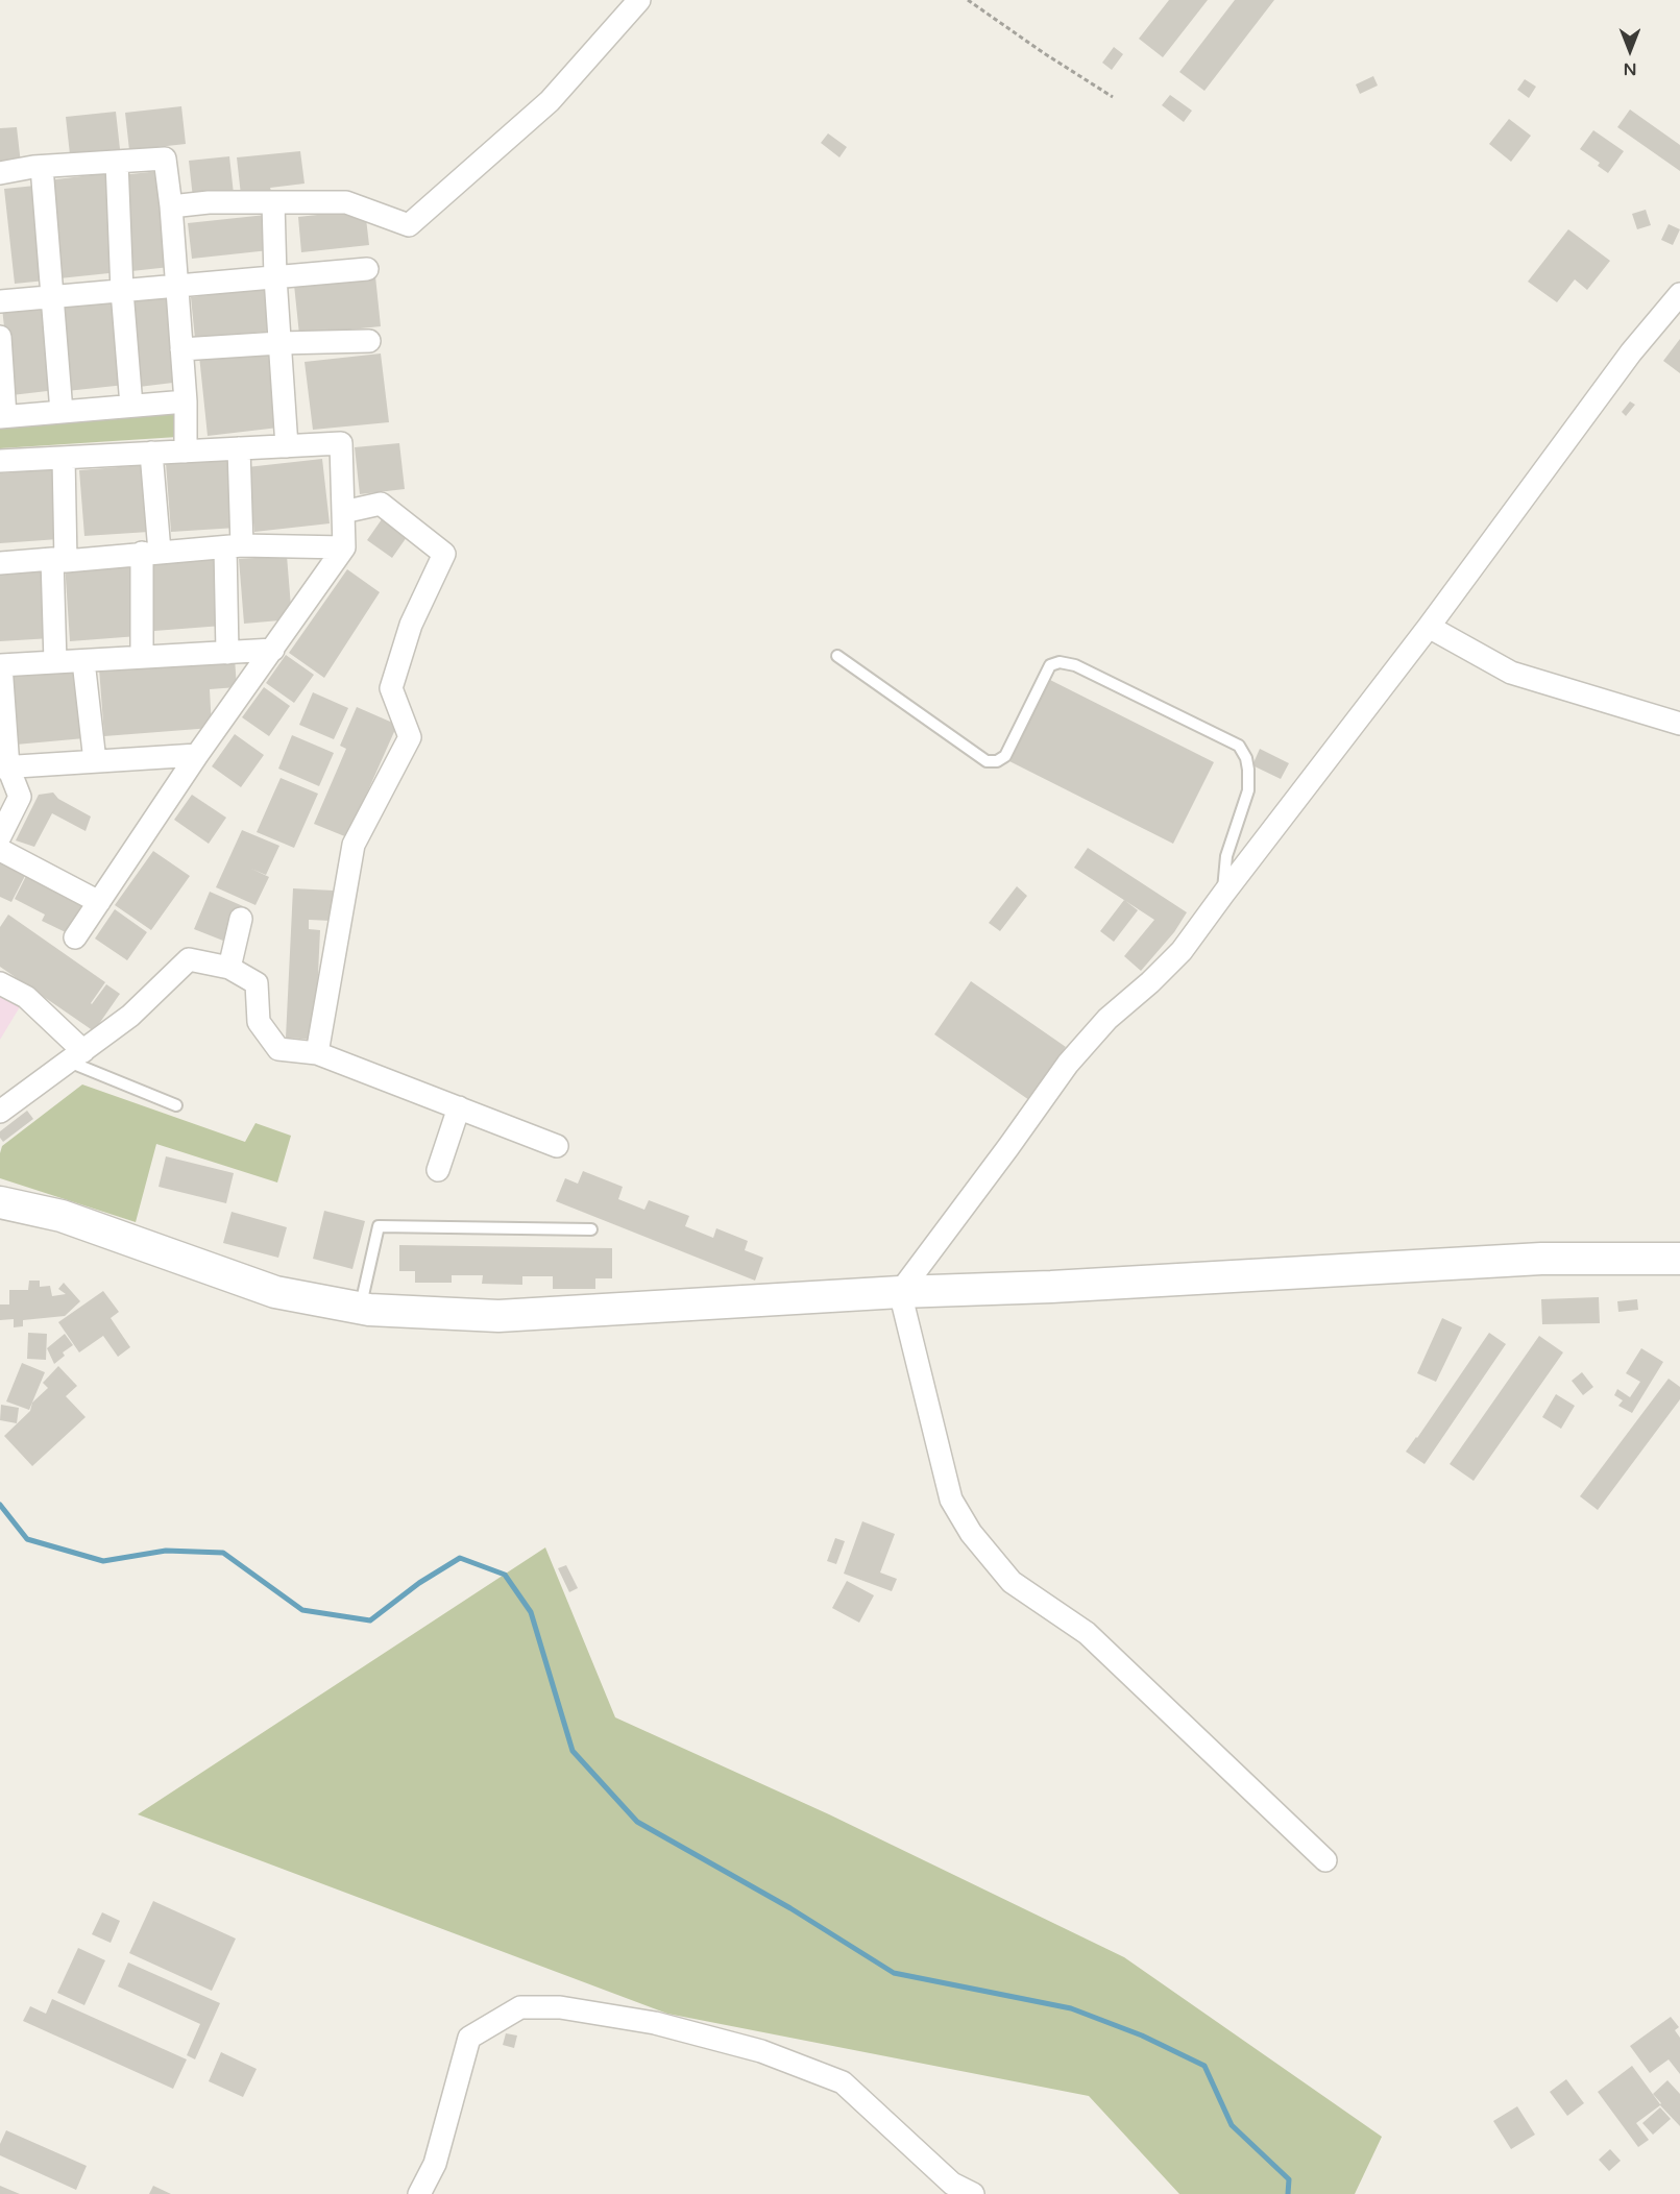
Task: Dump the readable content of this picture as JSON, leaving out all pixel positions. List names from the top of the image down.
{
  "north": "bottom"
}
